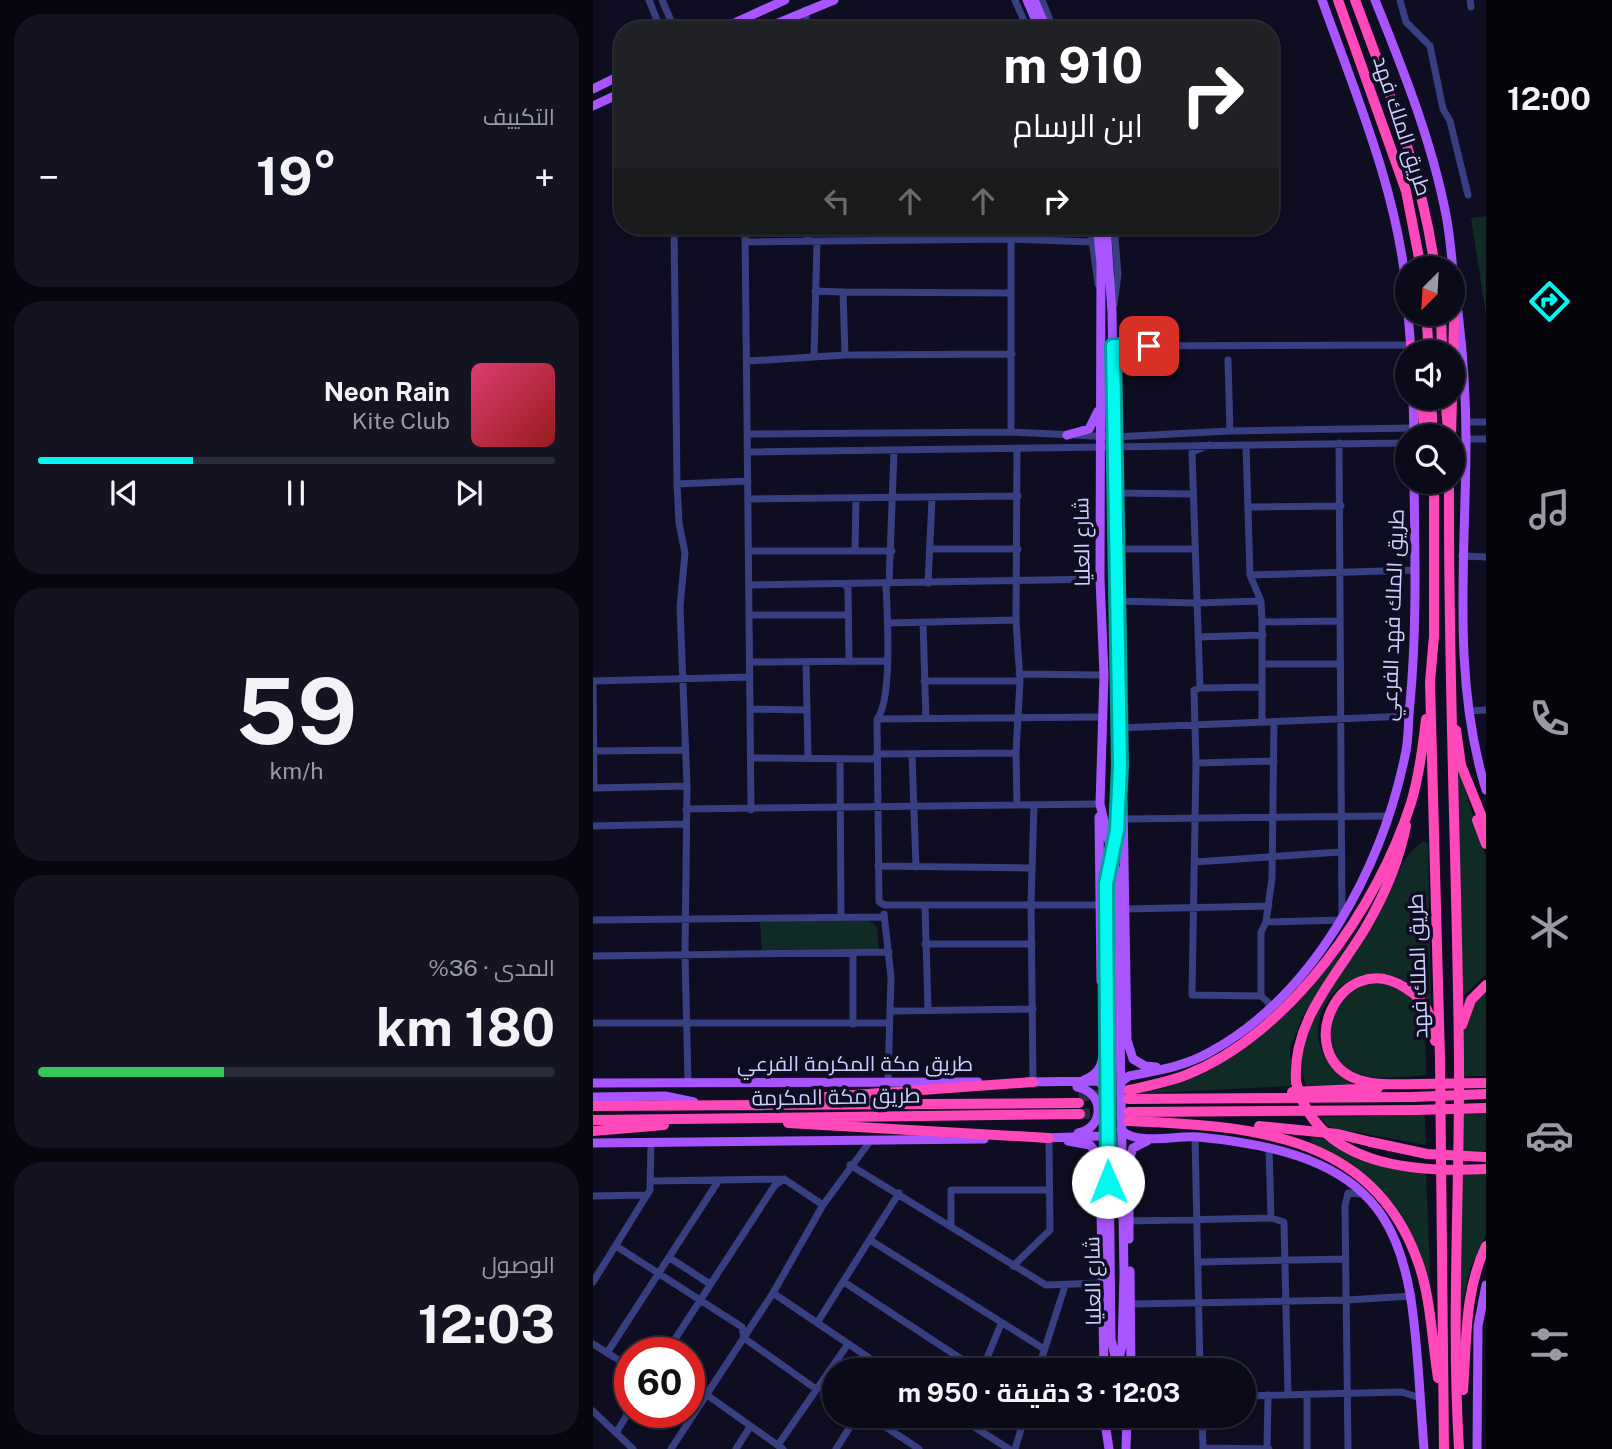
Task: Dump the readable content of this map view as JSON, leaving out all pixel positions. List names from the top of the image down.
{
  "streets": {
    "highway": ["طريق الملك فهد", "طريق مكة المكرمة"],
    "main road": ["شارع العليا", "طريق الملك فهد الفرعي", "طريق مكة المكرمة الفرعي"]
  },
  "crossings": [
    ["شارع العليا", "طريق مكة المكرمة الفرعي"]
  ],
  "north": "bottom left",
  "page": {
    "tabs": "12:00",
    "tile": [
      "التكييف",
      ["59", "km/h"],
      ["المدى · 36%", "180 km"],
      ["الوصول", "12:03"]
    ],
    "turn": ["910 m", "ابن الرسام"],
    "heat": ["−", "19°", "+"],
    "song": ["Neon Rain", "Kite Club"],
    "limit": "60",
    "trip": "12:03 · 3 دقيقة · 950 m"
  }
}
